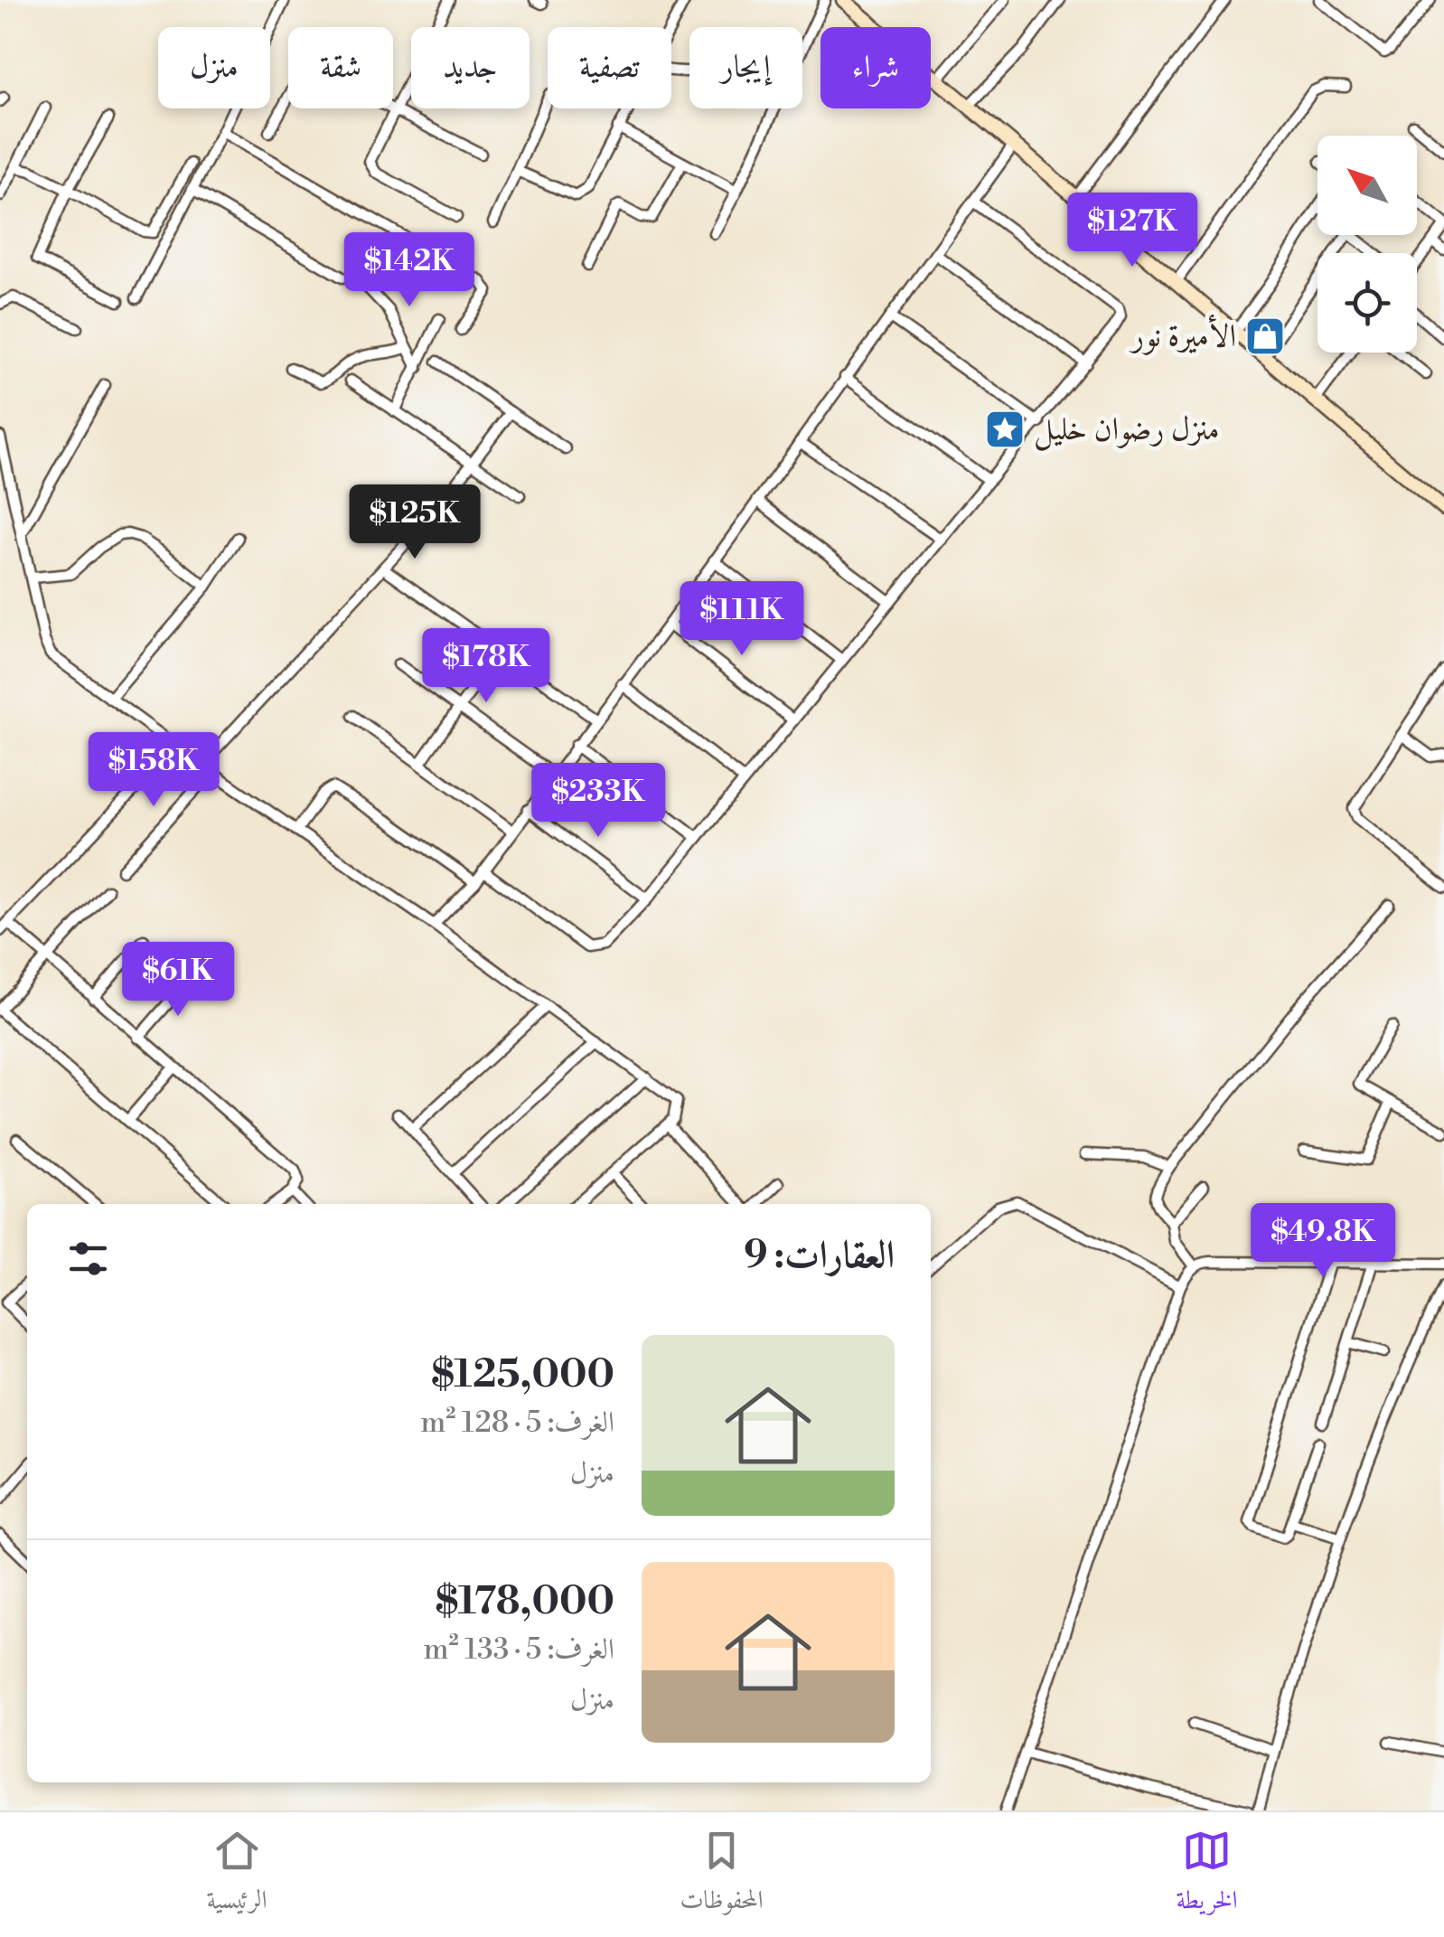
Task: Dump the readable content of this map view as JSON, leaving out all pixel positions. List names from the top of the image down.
{
  "places": {
    "shop": ["الأميرة نور"],
    "place": ["منزل رضوان خليل"]
  },
  "north": "top left",
  "page": {
    "chip": [
      "شراء",
      "إيجار",
      "تصفية",
      "جديد",
      "شقة",
      "منزل"
    ],
    "price": [
      "$127K",
      "$142K",
      "$125K",
      "$111K",
      "$178K",
      "$158K",
      "$233K",
      "$61K",
      "$49.8K"
    ],
    "heading": "العقارات: 9",
    "list": [
      {
        "name": "$125,000",
        "note": "الغرف: 5 · 128 m² · منزل"
      },
      {
        "name": "$178,000",
        "note": "الغرف: 5 · 133 m² · منزل"
      }
    ],
    "tabs": ["الخريطة", "المحفوظات", "الرئيسية"]
  }
}
